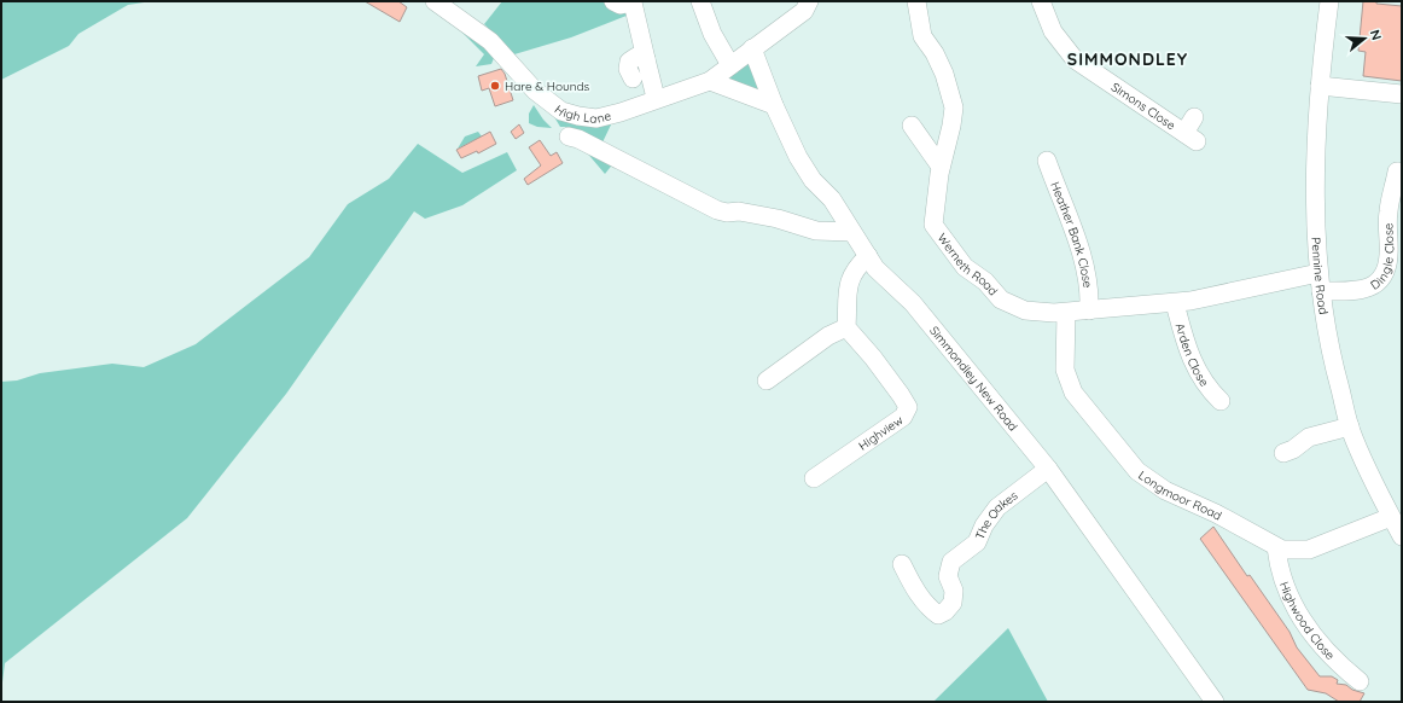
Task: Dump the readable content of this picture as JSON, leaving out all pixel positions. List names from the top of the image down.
{
  "streets": {
    "street": [
      "Simons Close",
      "High Lane",
      "Heather Bank Close",
      "Dingle Close",
      "Werneth Road",
      "Pennine Road",
      "Arden Close",
      "Simmondley New Road",
      "Highview",
      "Longmoor Road",
      "The Oakes",
      "Highwood Close"
    ]
  },
  "crossings": [
    ["High Lane", "Simmondley New Road"],
    ["Heather Bank Close", "Werneth Road"],
    ["Dingle Close", "Pennine Road"],
    ["Werneth Road", "Pennine Road"],
    ["Werneth Road", "Arden Close"],
    ["Werneth Road", "Longmoor Road"],
    ["Pennine Road", "Longmoor Road"],
    ["Simmondley New Road", "The Oakes"],
    ["Longmoor Road", "Highwood Close"]
  ],
  "districts": ["SIMMONDLEY"],
  "places": ["Hare & Hounds"],
  "north": "right"
}
